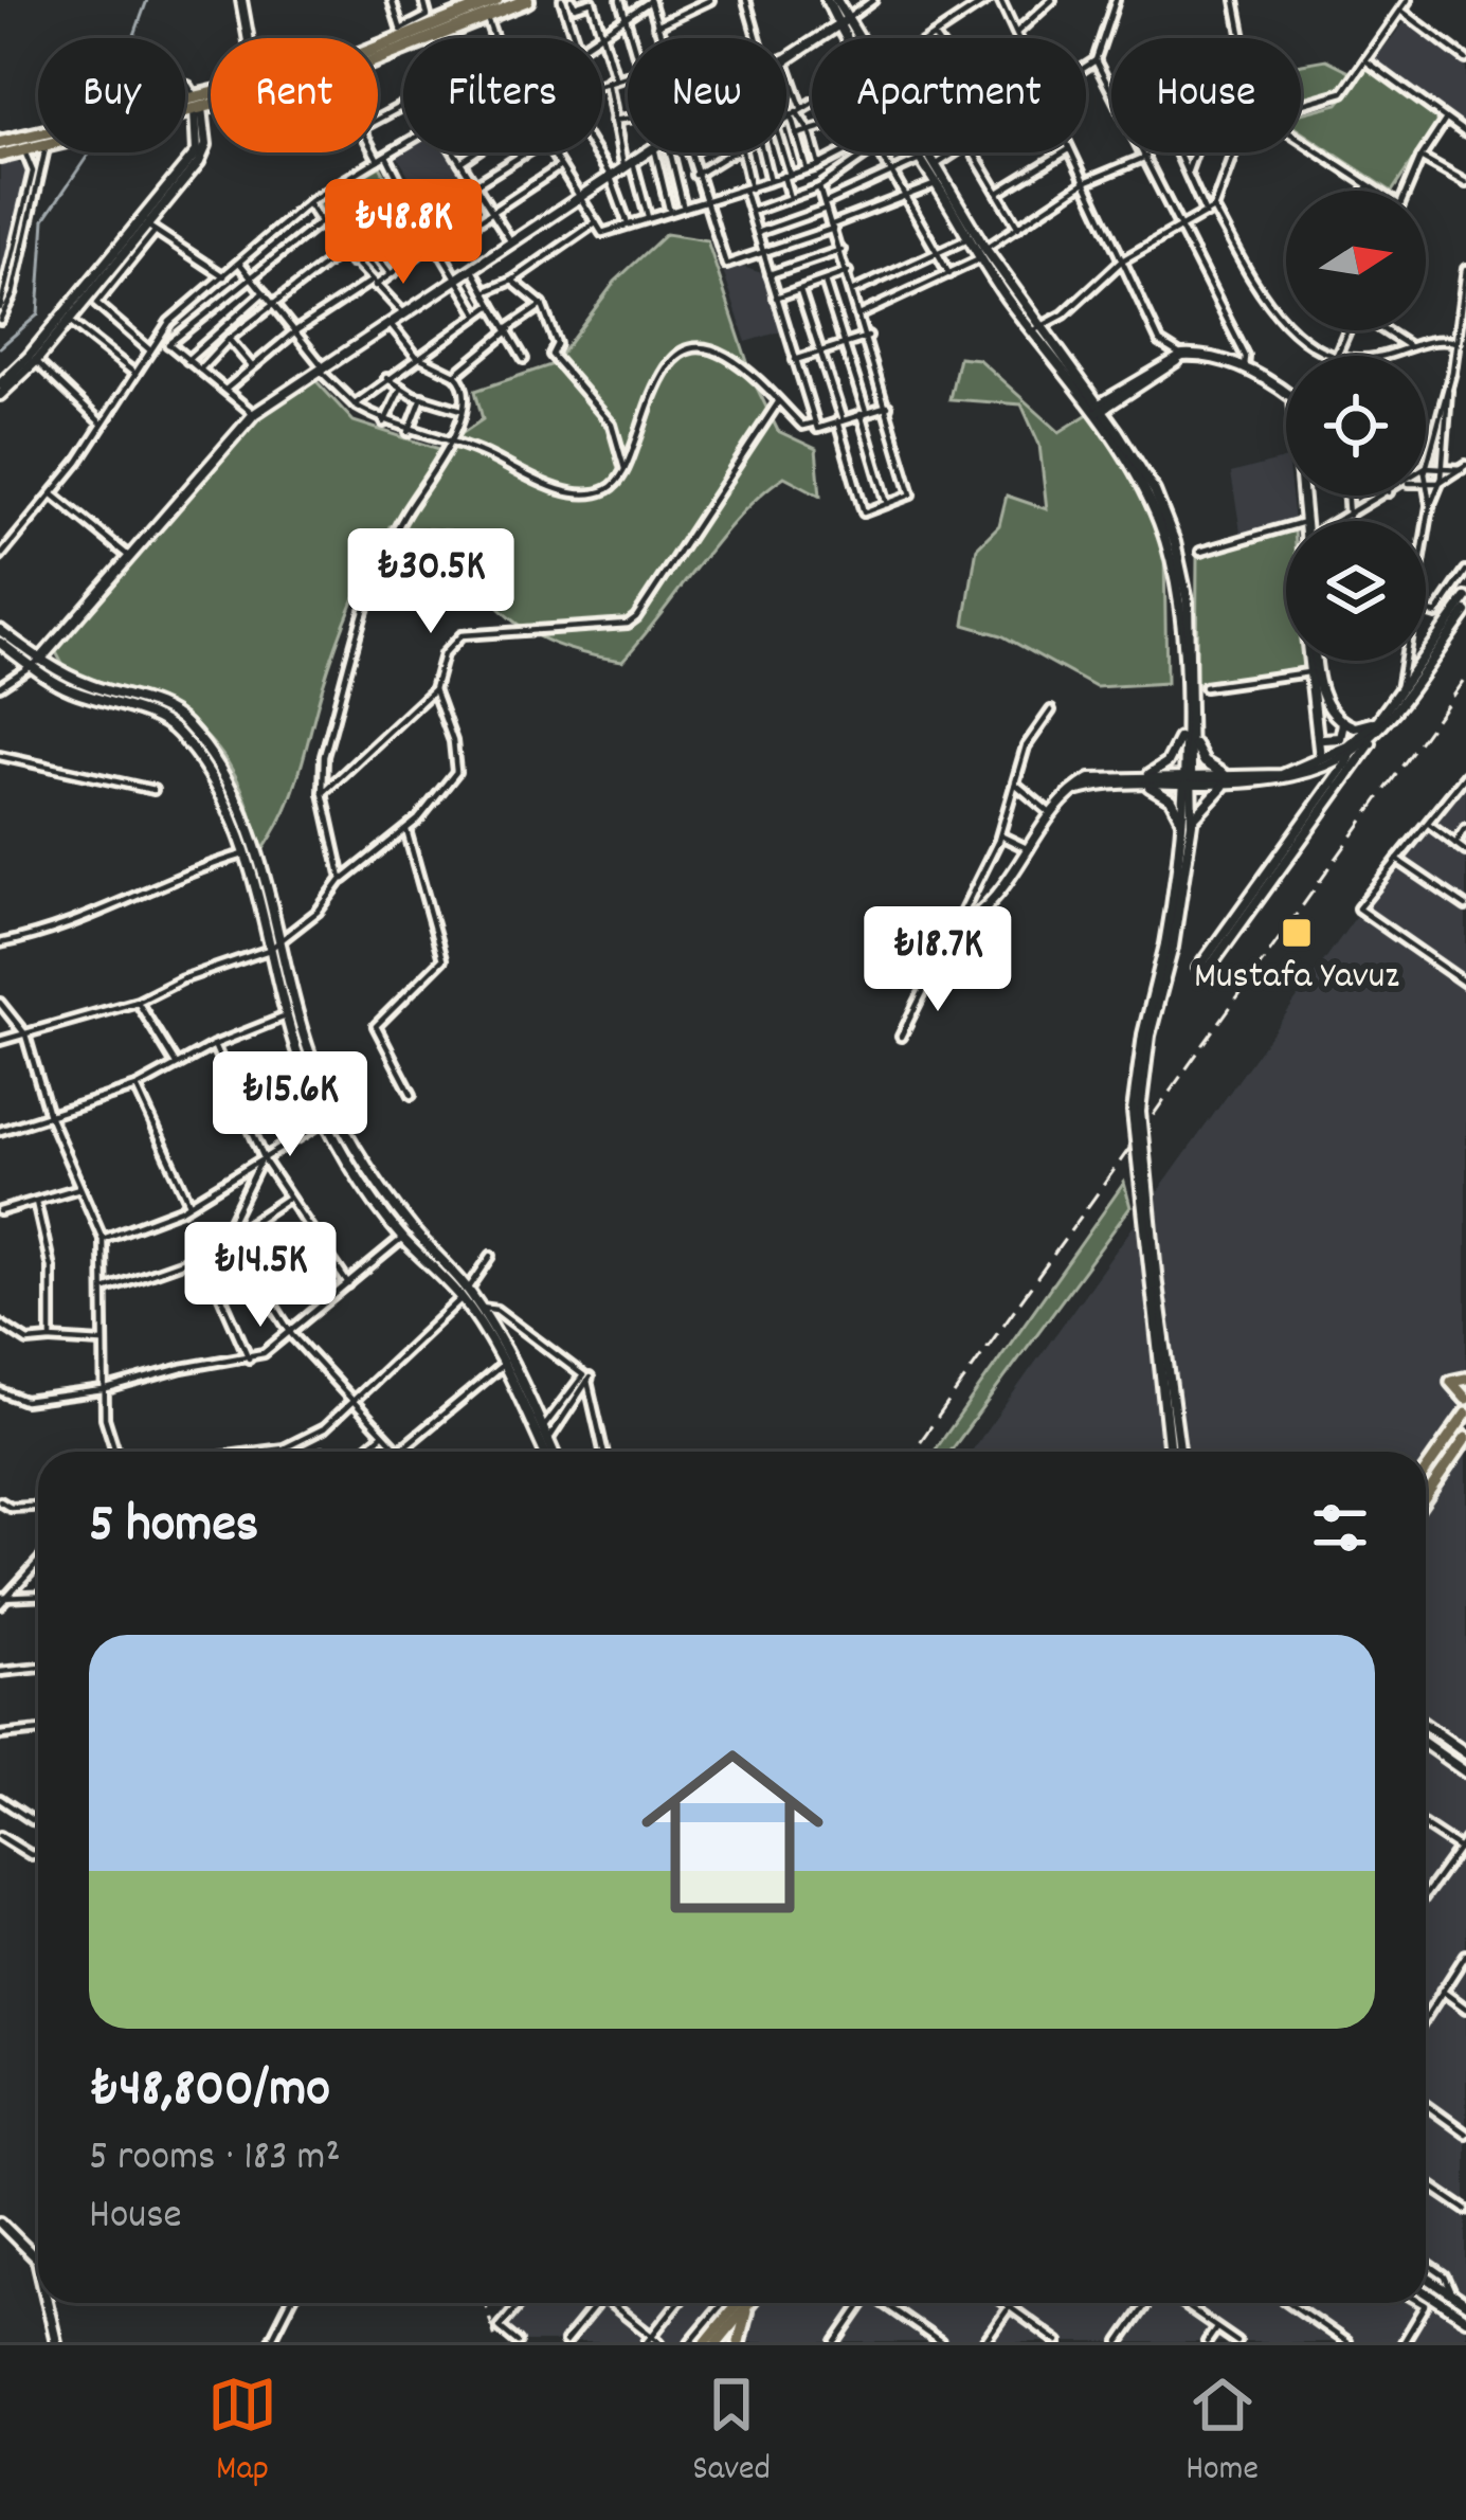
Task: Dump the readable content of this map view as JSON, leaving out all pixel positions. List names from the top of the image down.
{
  "places": {
    "transit": ["Mustafa Yavuz"]
  },
  "north": "right",
  "page": {
    "chip": [
      "Buy",
      "Rent",
      "Filters",
      "New",
      "Apartment",
      "House"
    ],
    "price": [
      "₺48.8K",
      "₺30.5K",
      "₺18.7K",
      "₺15.6K",
      "₺14.5K"
    ],
    "heading": "5 homes",
    "list": [
      {
        "name": "₺48,800/mo",
        "note": "5 rooms · 183 m² · House"
      }
    ],
    "tabs": ["Map", "Saved", "Home"]
  }
}
